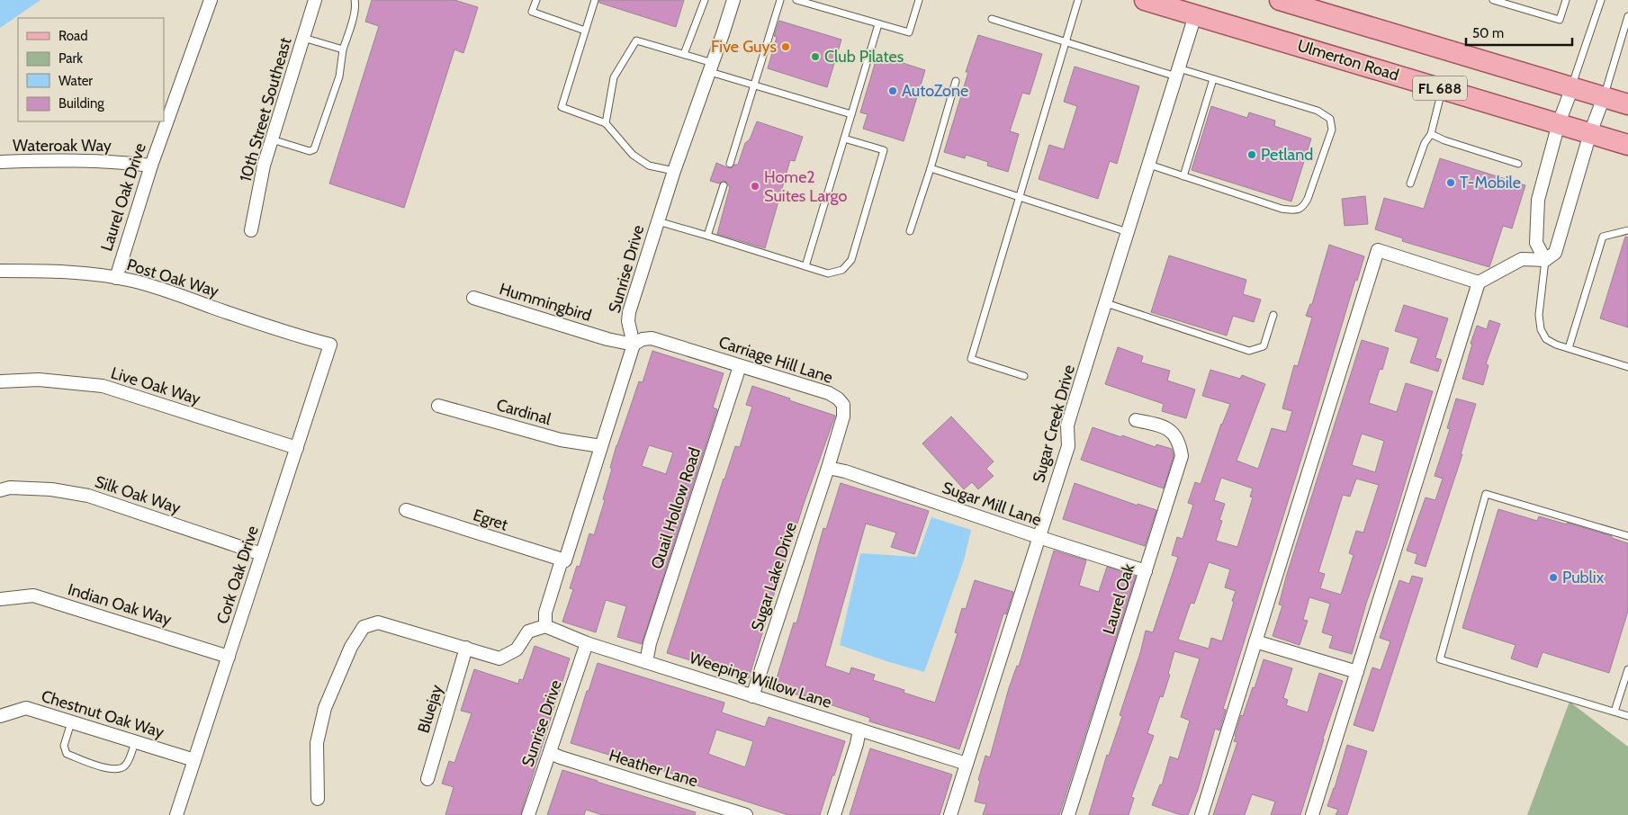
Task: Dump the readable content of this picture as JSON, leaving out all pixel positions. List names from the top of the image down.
{
  "streets": {
    "main road": ["Ulmerton Road", "FL 688"],
    "street": [
      "10th Street Southeast",
      "Wateroak Way",
      "Laurel Oak Drive",
      "Sunrise Drive",
      "Post Oak Way",
      "Hummingbird",
      "Carriage Hill Lane",
      "Live Oak Way",
      "Cardinal",
      "Sugar Creek Drive",
      "Silk Oak Way",
      "Sugar Mill Lane",
      "Quail Hollow Road",
      "Egret",
      "Cork Oak Drive",
      "Sugar Lake Drive",
      "Laurel Oak",
      "Indian Oak Way",
      "Weeping Willow Lane",
      "Bluejay",
      "Chestnut Oak Way",
      "Heather Lane"
    ]
  },
  "crossings": [
    ["Ulmerton Road", "Sugar Creek Drive"],
    ["Wateroak Way", "Laurel Oak Drive"],
    ["Laurel Oak Drive", "Post Oak Way"],
    ["Sunrise Drive", "Hummingbird"],
    ["Sunrise Drive", "Carriage Hill Lane"],
    ["Sunrise Drive", "Weeping Willow Lane"],
    ["Sunrise Drive", "Heather Lane"],
    ["Post Oak Way", "Cork Oak Drive"],
    ["Hummingbird", "Carriage Hill Lane"],
    ["Carriage Hill Lane", "Sugar Mill Lane"],
    ["Carriage Hill Lane", "Quail Hollow Road"],
    ["Carriage Hill Lane", "Sugar Lake Drive"],
    ["Live Oak Way", "Cork Oak Drive"],
    ["Sugar Creek Drive", "Sugar Mill Lane"],
    ["Sugar Creek Drive", "Weeping Willow Lane"],
    ["Silk Oak Way", "Cork Oak Drive"],
    ["Sugar Mill Lane", "Sugar Lake Drive"],
    ["Sugar Mill Lane", "Laurel Oak"],
    ["Quail Hollow Road", "Weeping Willow Lane"],
    ["Cork Oak Drive", "Indian Oak Way"],
    ["Cork Oak Drive", "Chestnut Oak Way"],
    ["Sugar Lake Drive", "Weeping Willow Lane"]
  ],
  "places": [
    "Five Guys",
    "Club Pilates",
    "AutoZone",
    "Petland",
    "T-Mobile",
    "Home2 Suites Largo",
    "Publix"
  ],
  "legend": [
    "Road",
    "Park",
    "Water",
    "Building"
  ],
  "scale_bar": "50 m"
}
